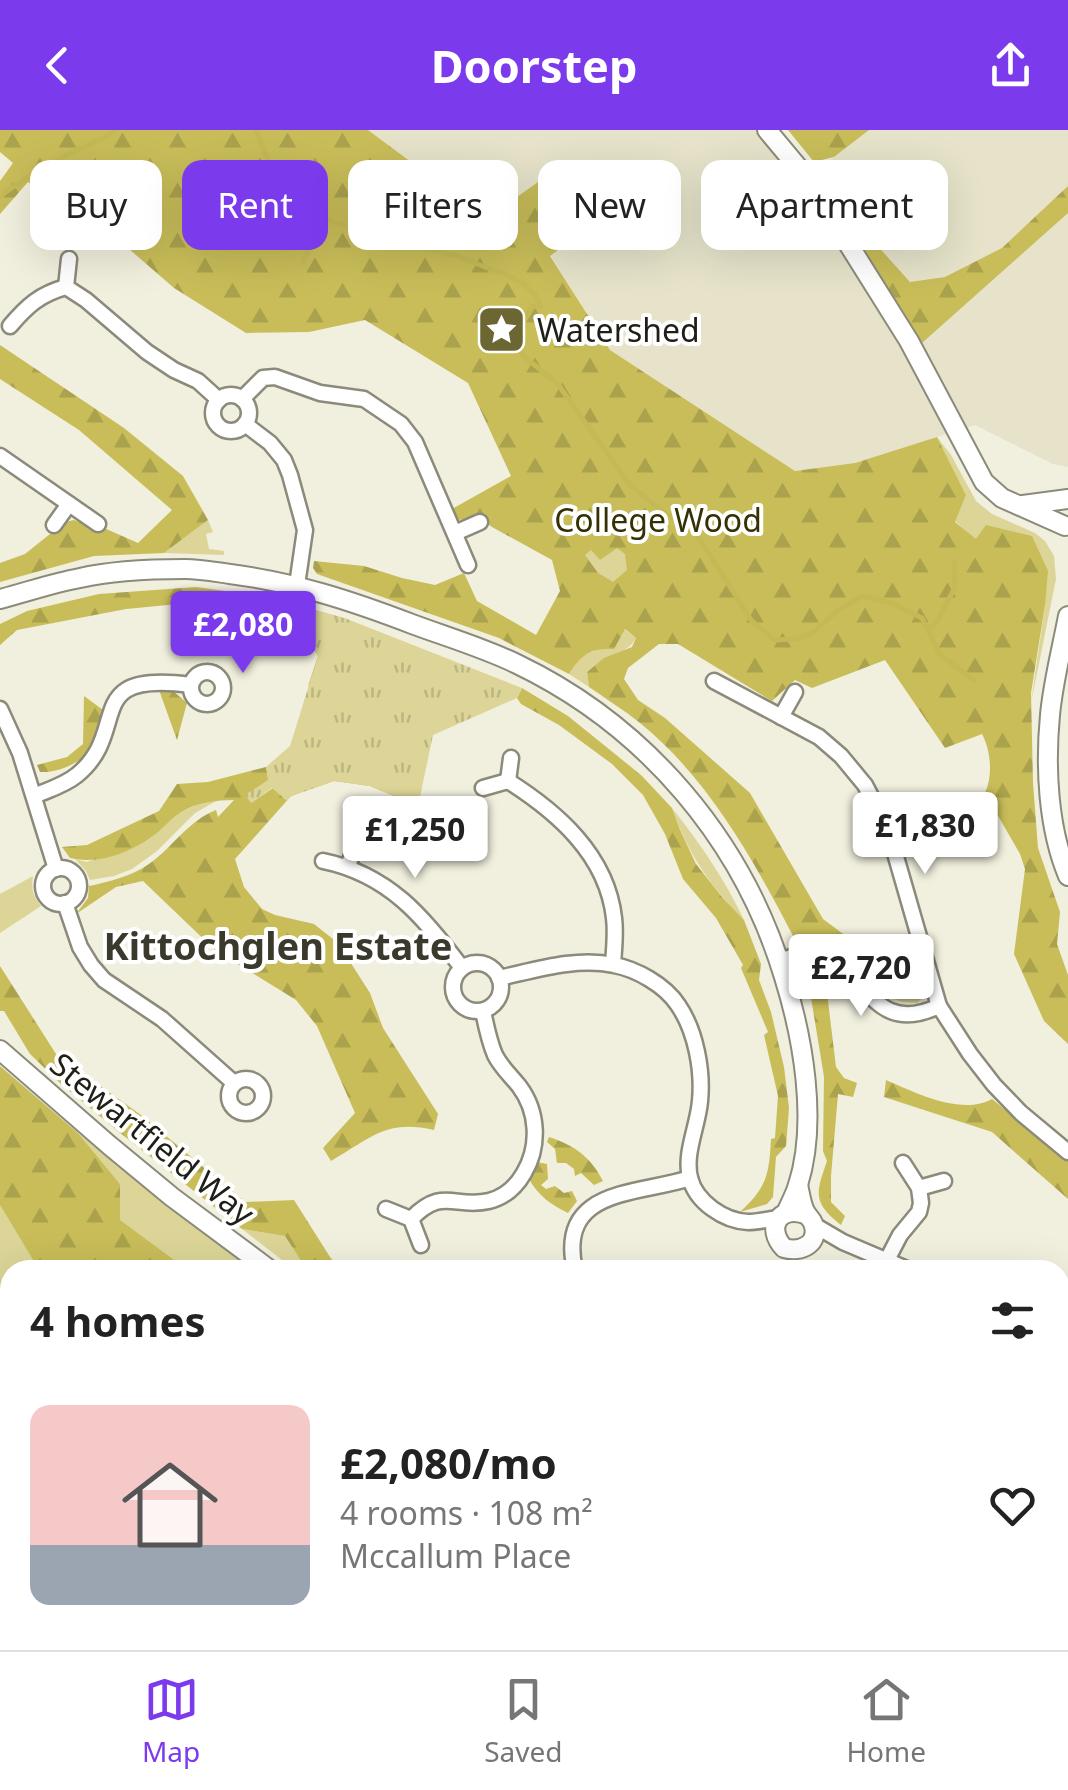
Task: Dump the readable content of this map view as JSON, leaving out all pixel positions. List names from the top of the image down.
{
  "streets": {
    "street": ["Stewartfield Way"]
  },
  "districts": ["Kittochglen Estate"],
  "parks": ["College Wood"],
  "places": {
    "place": ["Watershed"]
  },
  "page": {
    "header": "Doorstep",
    "chip": [
      "Buy",
      "Rent",
      "Filters",
      "New",
      "Apartment"
    ],
    "price": [
      "£2,080",
      "£1,830",
      "£1,250",
      "£2,720"
    ],
    "heading": "4 homes",
    "list": [
      {
        "name": "£2,080/mo",
        "note": "4 rooms · 108 m² · Mccallum Place"
      }
    ],
    "tabs": ["Map", "Saved", "Home"]
  }
}
